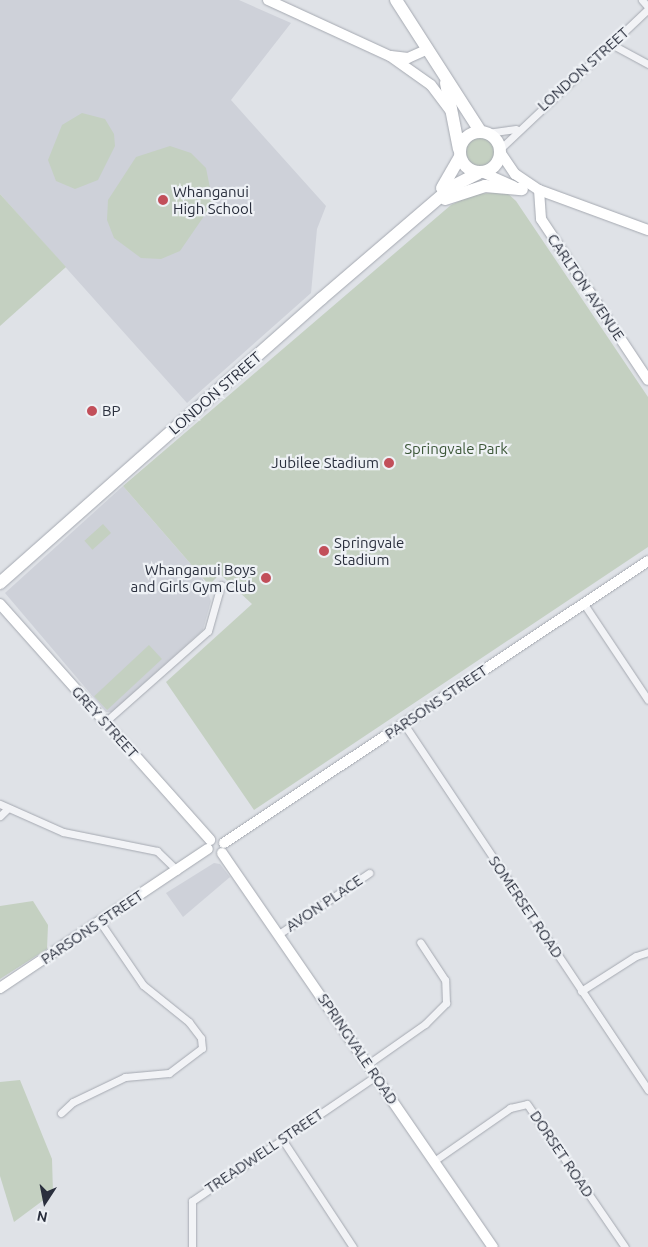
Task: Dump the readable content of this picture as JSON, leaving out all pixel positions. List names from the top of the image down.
{
  "streets": {
    "highway": ["LONDON STREET"],
    "main road": [
      "CARLTON AVENUE",
      "PARSONS STREET",
      "GREY STREET",
      "SPRINGVALE ROAD"
    ],
    "street": [
      "AVON PLACE",
      "SOMERSET ROAD",
      "TREADWELL STREET",
      "DORSET ROAD"
    ]
  },
  "crossings": [
    ["PARSONS STREET", "GREY STREET"],
    ["PARSONS STREET", "SOMERSET ROAD"],
    ["PARSONS STREET", "SPRINGVALE ROAD"],
    ["AVON PLACE", "SPRINGVALE ROAD"],
    ["SPRINGVALE ROAD", "TREADWELL STREET"],
    ["SPRINGVALE ROAD", "DORSET ROAD"]
  ],
  "parks": ["Springvale Park"],
  "places": [
    "Whanganui High School",
    "BP",
    "Jubilee Stadium",
    "Springvale Stadium",
    "Whanganui Boys and Girls Gym Club"
  ],
  "north": "bottom"
}
